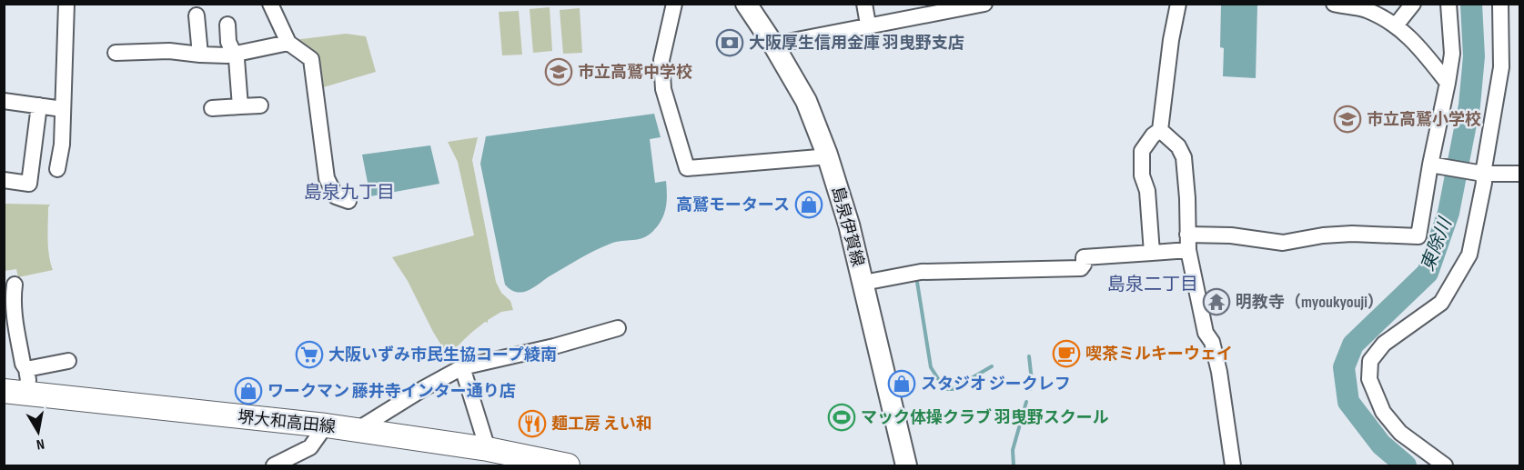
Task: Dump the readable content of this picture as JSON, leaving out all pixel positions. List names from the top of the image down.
{
  "streets": {
    "main road": ["島泉伊賀線", "堺大和高田線"]
  },
  "districts": ["島泉九丁目", "島泉二丁目"],
  "water": ["東除川"],
  "places": {
    "bank": ["大阪厚生信用金庫 羽曳野支店"],
    "school or university": ["市立高鷲中学校", "市立高鷲小学校"],
    "shop": ["高鷲モータース", "スタジオ ジークレフ", "ワークマン 藤井寺インター通り店"],
    "temple": ["明教寺（myoukyouji）"],
    "cafe": ["喫茶ミルキーウェイ"],
    "supermarket": ["大阪いずみ市民生協コープ綾南"],
    "sports": ["マック体操クラブ 羽曳野スクール"],
    "restaurant": ["麺工房 えい和"]
  },
  "north": "bottom"
}
